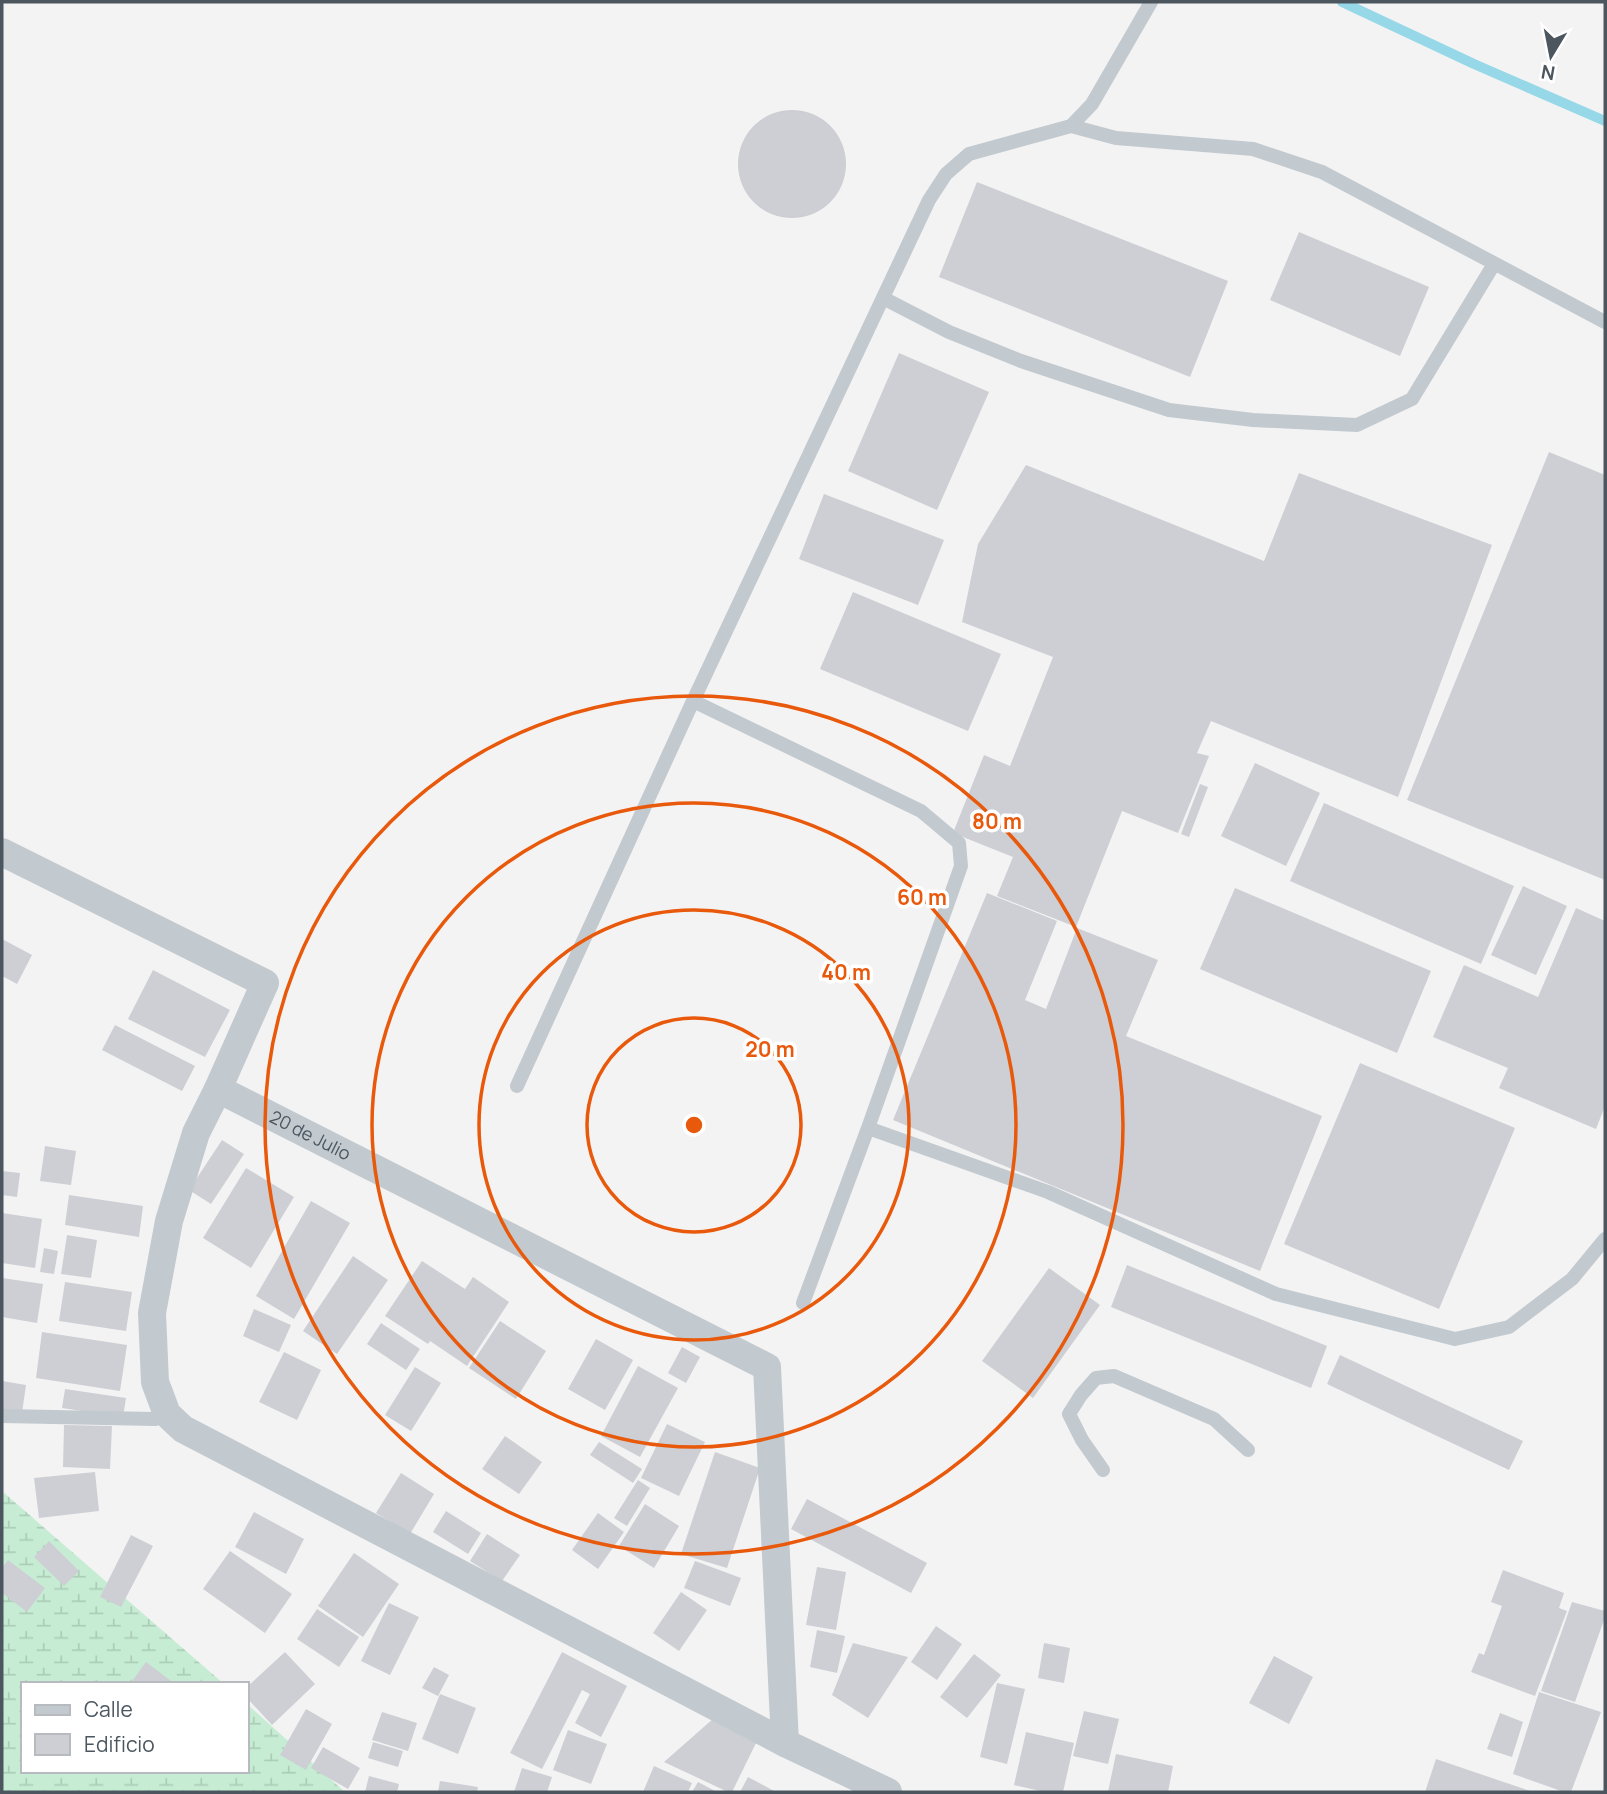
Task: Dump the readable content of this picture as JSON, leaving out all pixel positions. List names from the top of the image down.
{
  "streets": {
    "street": ["20 de Julio"]
  },
  "legend": ["Calle", "Edificio"],
  "north": "bottom",
  "rings": [
    "80 m",
    "60 m",
    "40 m",
    "20 m"
  ]
}
